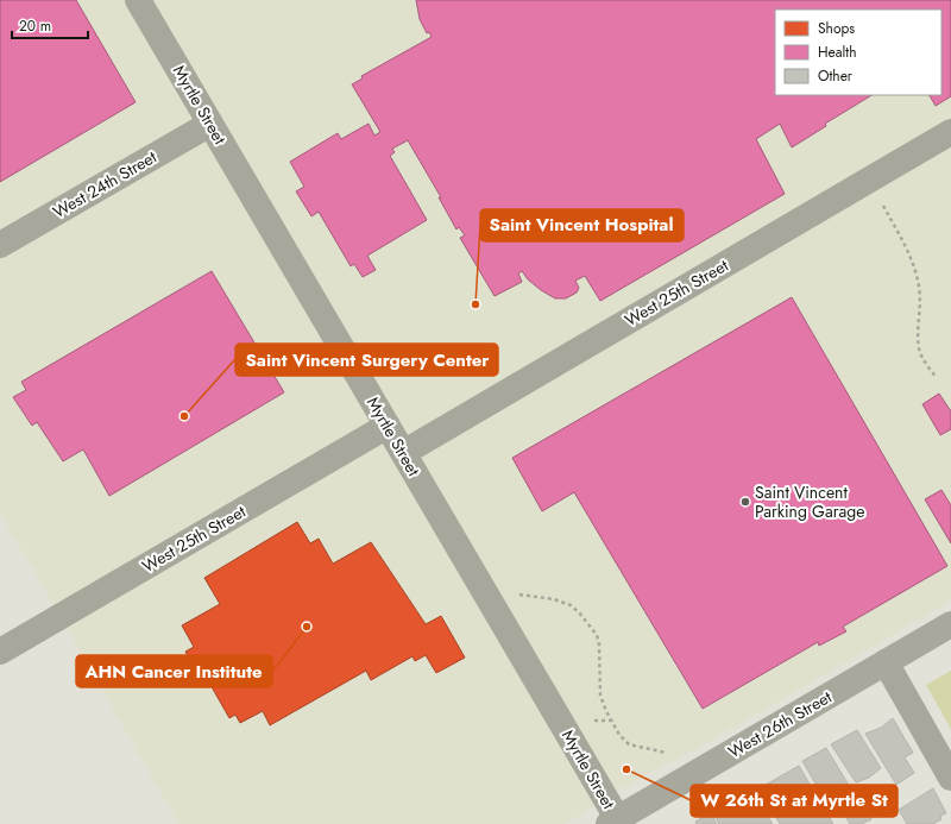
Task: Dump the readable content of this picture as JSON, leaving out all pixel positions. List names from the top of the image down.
{
  "streets": {
    "main road": ["West 26th Street"],
    "street": ["Myrtle Street", "West 24th Street", "West 25th Street"]
  },
  "crossings": [
    ["Myrtle Street", "West 24th Street"],
    ["Myrtle Street", "West 25th Street"],
    ["Myrtle Street", "West 26th Street"]
  ],
  "places": [
    "Saint Vincent Hospital",
    "Saint Vincent Surgery Center",
    "Saint Vincent Parking Garage",
    "AHN Cancer Institute",
    "W 26th St at Myrtle St"
  ],
  "legend": ["Shops", "Health", "Other"],
  "scale_bar": "20 m"
}
